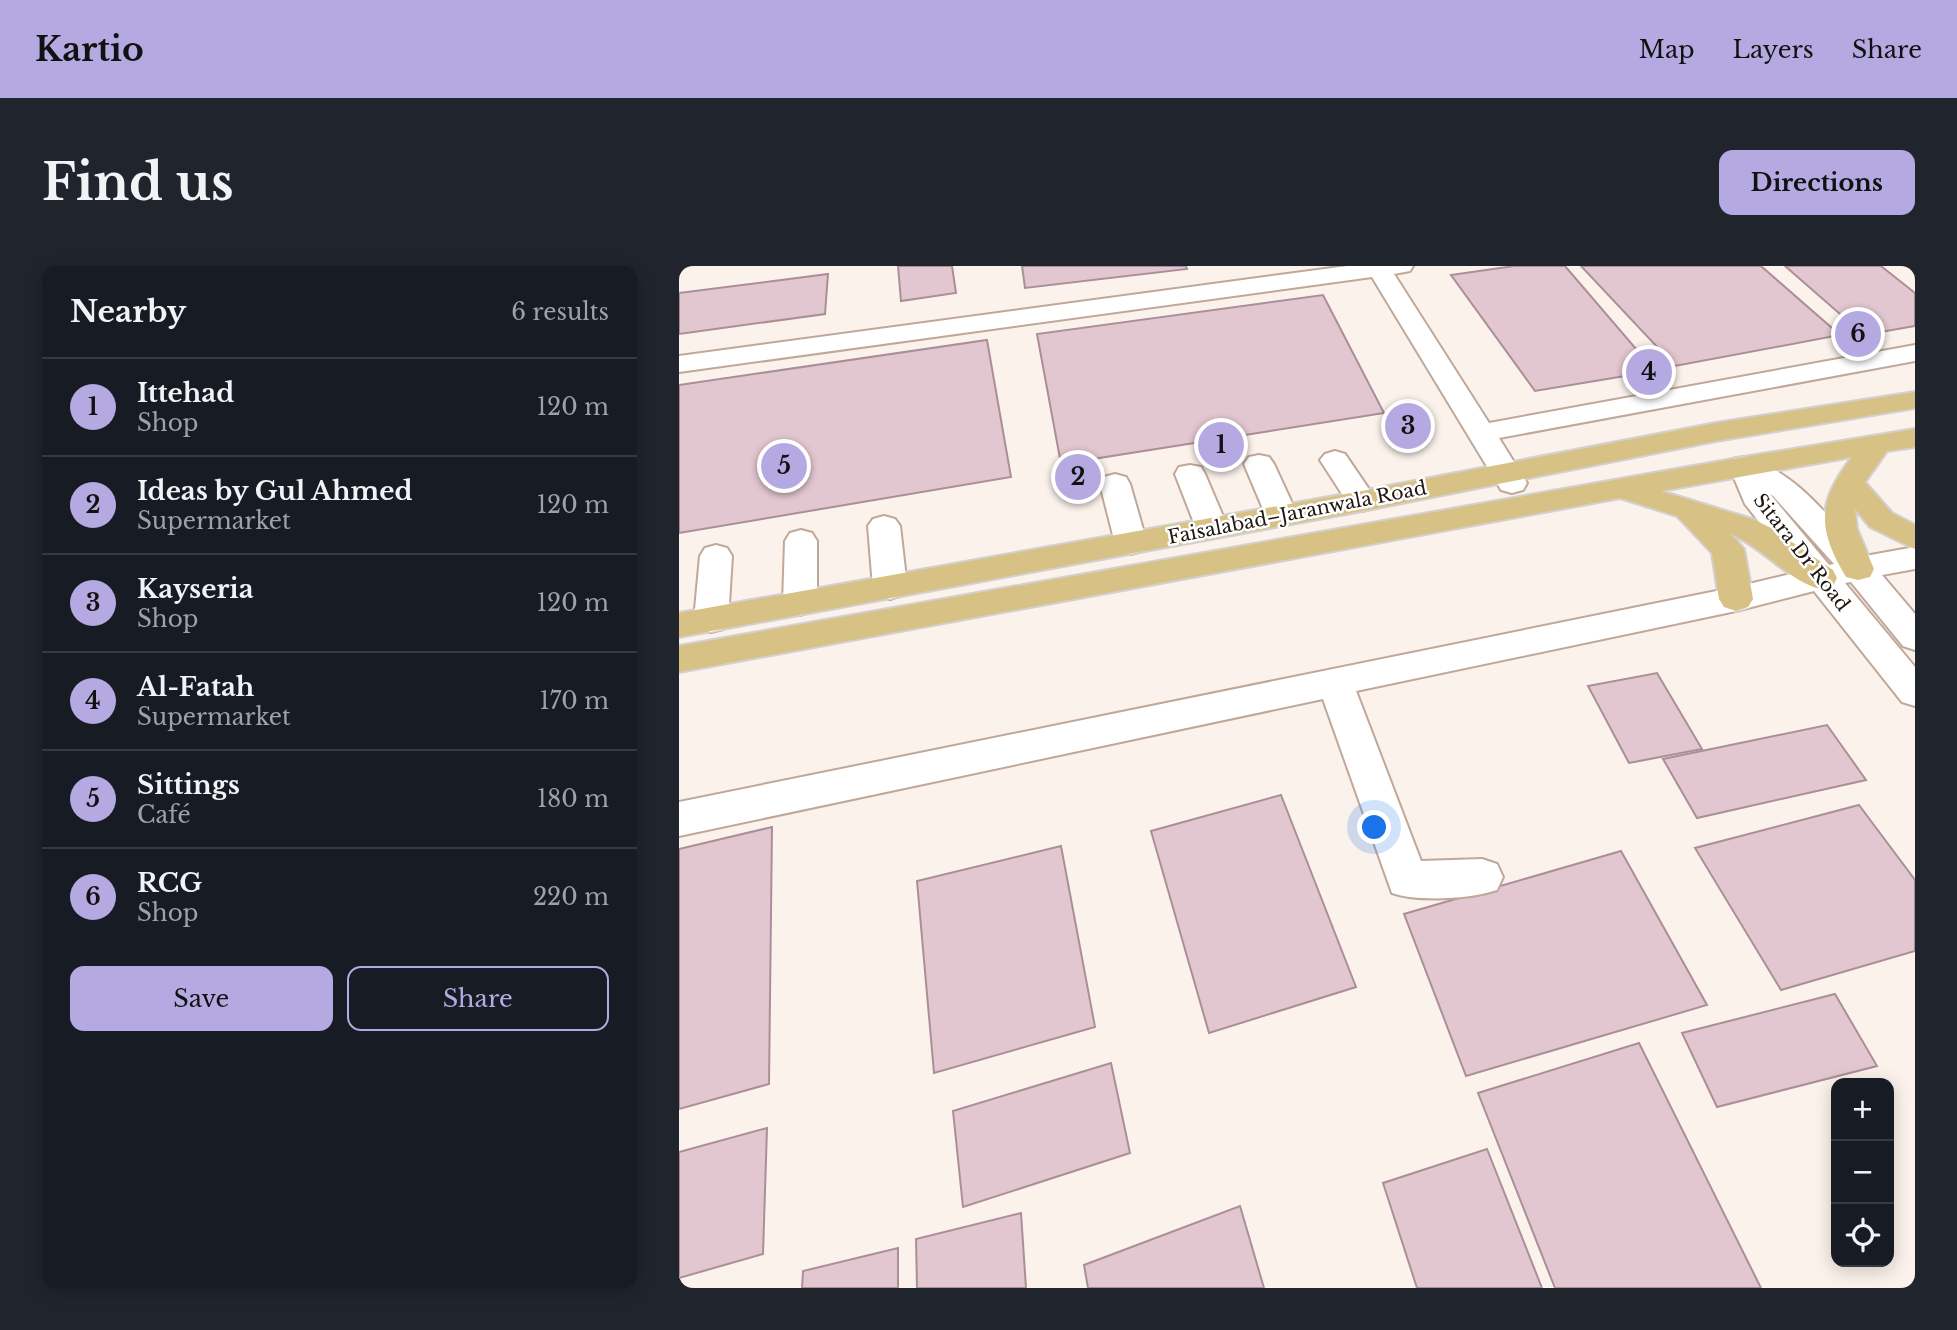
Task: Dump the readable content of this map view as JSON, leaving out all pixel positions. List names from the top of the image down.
{
  "streets": {
    "main road": ["Faisalabad–Jaranwala Road"],
    "street": ["Sitara Dr Road"]
  },
  "crossings": [
    ["Faisalabad–Jaranwala Road", "Sitara Dr Road"]
  ],
  "page": {
    "header": "Kartio",
    "nav": ["Map", "Layers", "Share"],
    "buttons": [
      "Directions",
      ["Save", "Share"]
    ],
    "title": "Find us",
    "heading": ["Nearby", "6 results"],
    "pins": [
      "6",
      "4",
      "3",
      "1",
      "5",
      "2"
    ],
    "list": [
      {
        "mark": "1",
        "name": "Ittehad",
        "note": "Shop",
        "value": "120 m"
      },
      {
        "mark": "2",
        "name": "Ideas by Gul Ahmed",
        "note": "Supermarket",
        "value": "120 m"
      },
      {
        "mark": "3",
        "name": "Kayseria",
        "note": "Shop",
        "value": "120 m"
      },
      {
        "mark": "4",
        "name": "Al-Fatah",
        "note": "Supermarket",
        "value": "170 m"
      },
      {
        "mark": "5",
        "name": "Sittings",
        "note": "Café",
        "value": "180 m"
      },
      {
        "mark": "6",
        "name": "RCG",
        "note": "Shop",
        "value": "220 m"
      }
    ],
    "map_buttons": ["+", "−"]
  }
}
